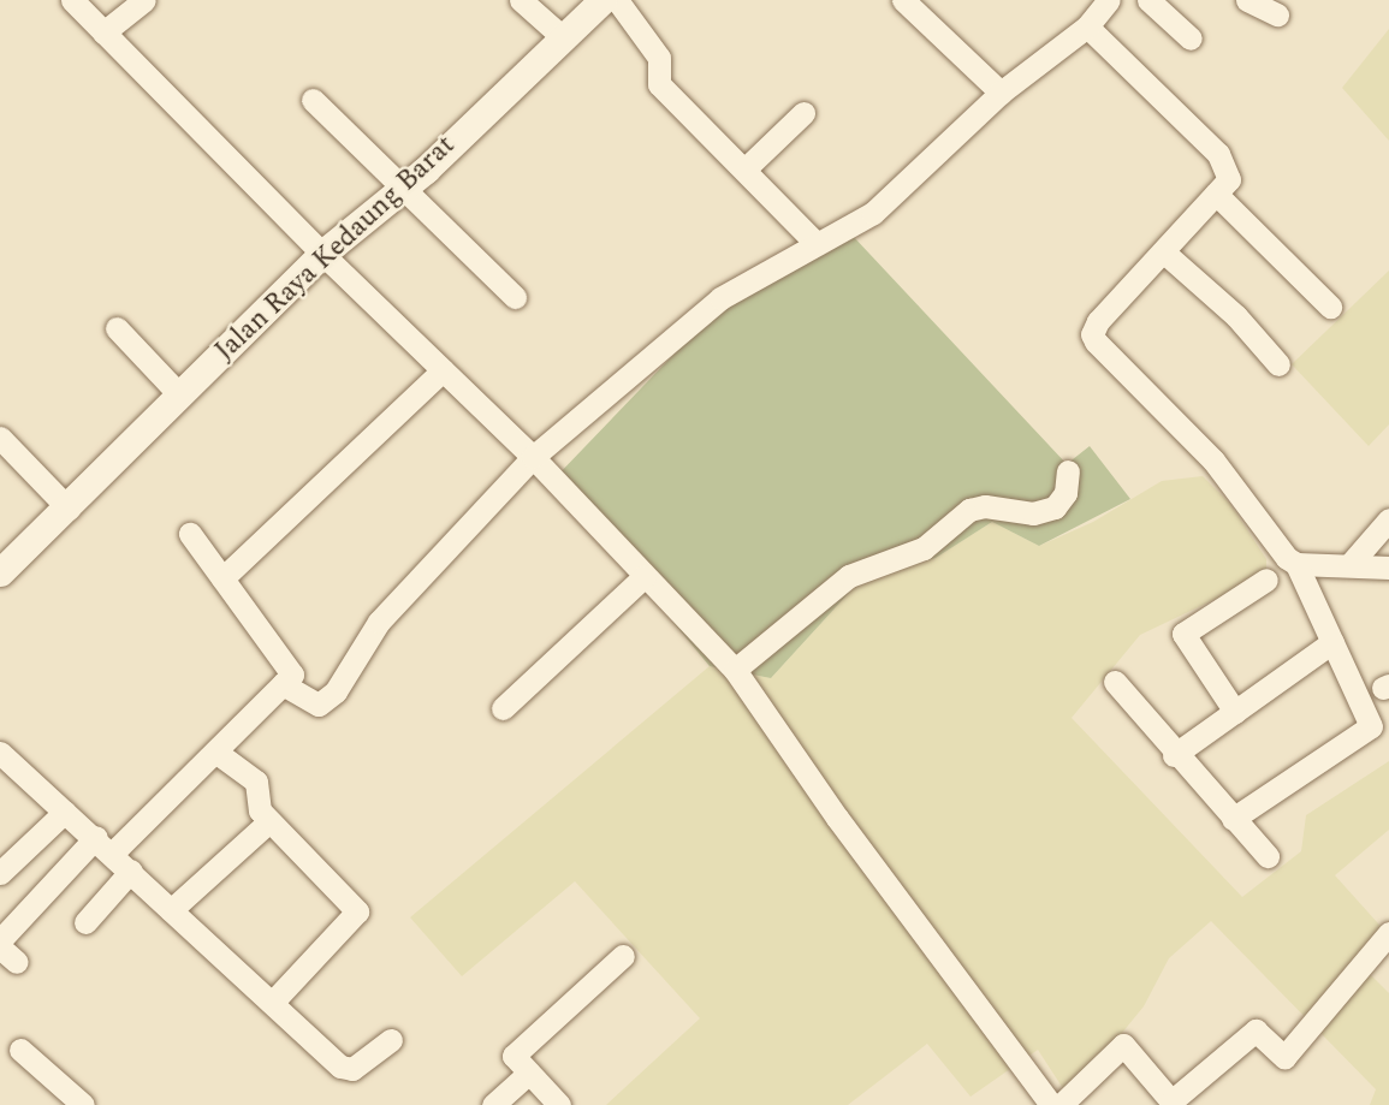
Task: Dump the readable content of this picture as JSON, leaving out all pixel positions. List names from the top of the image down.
{
  "streets": {
    "street": ["Jalan Raya Kedaung Barat"]
  }
}
